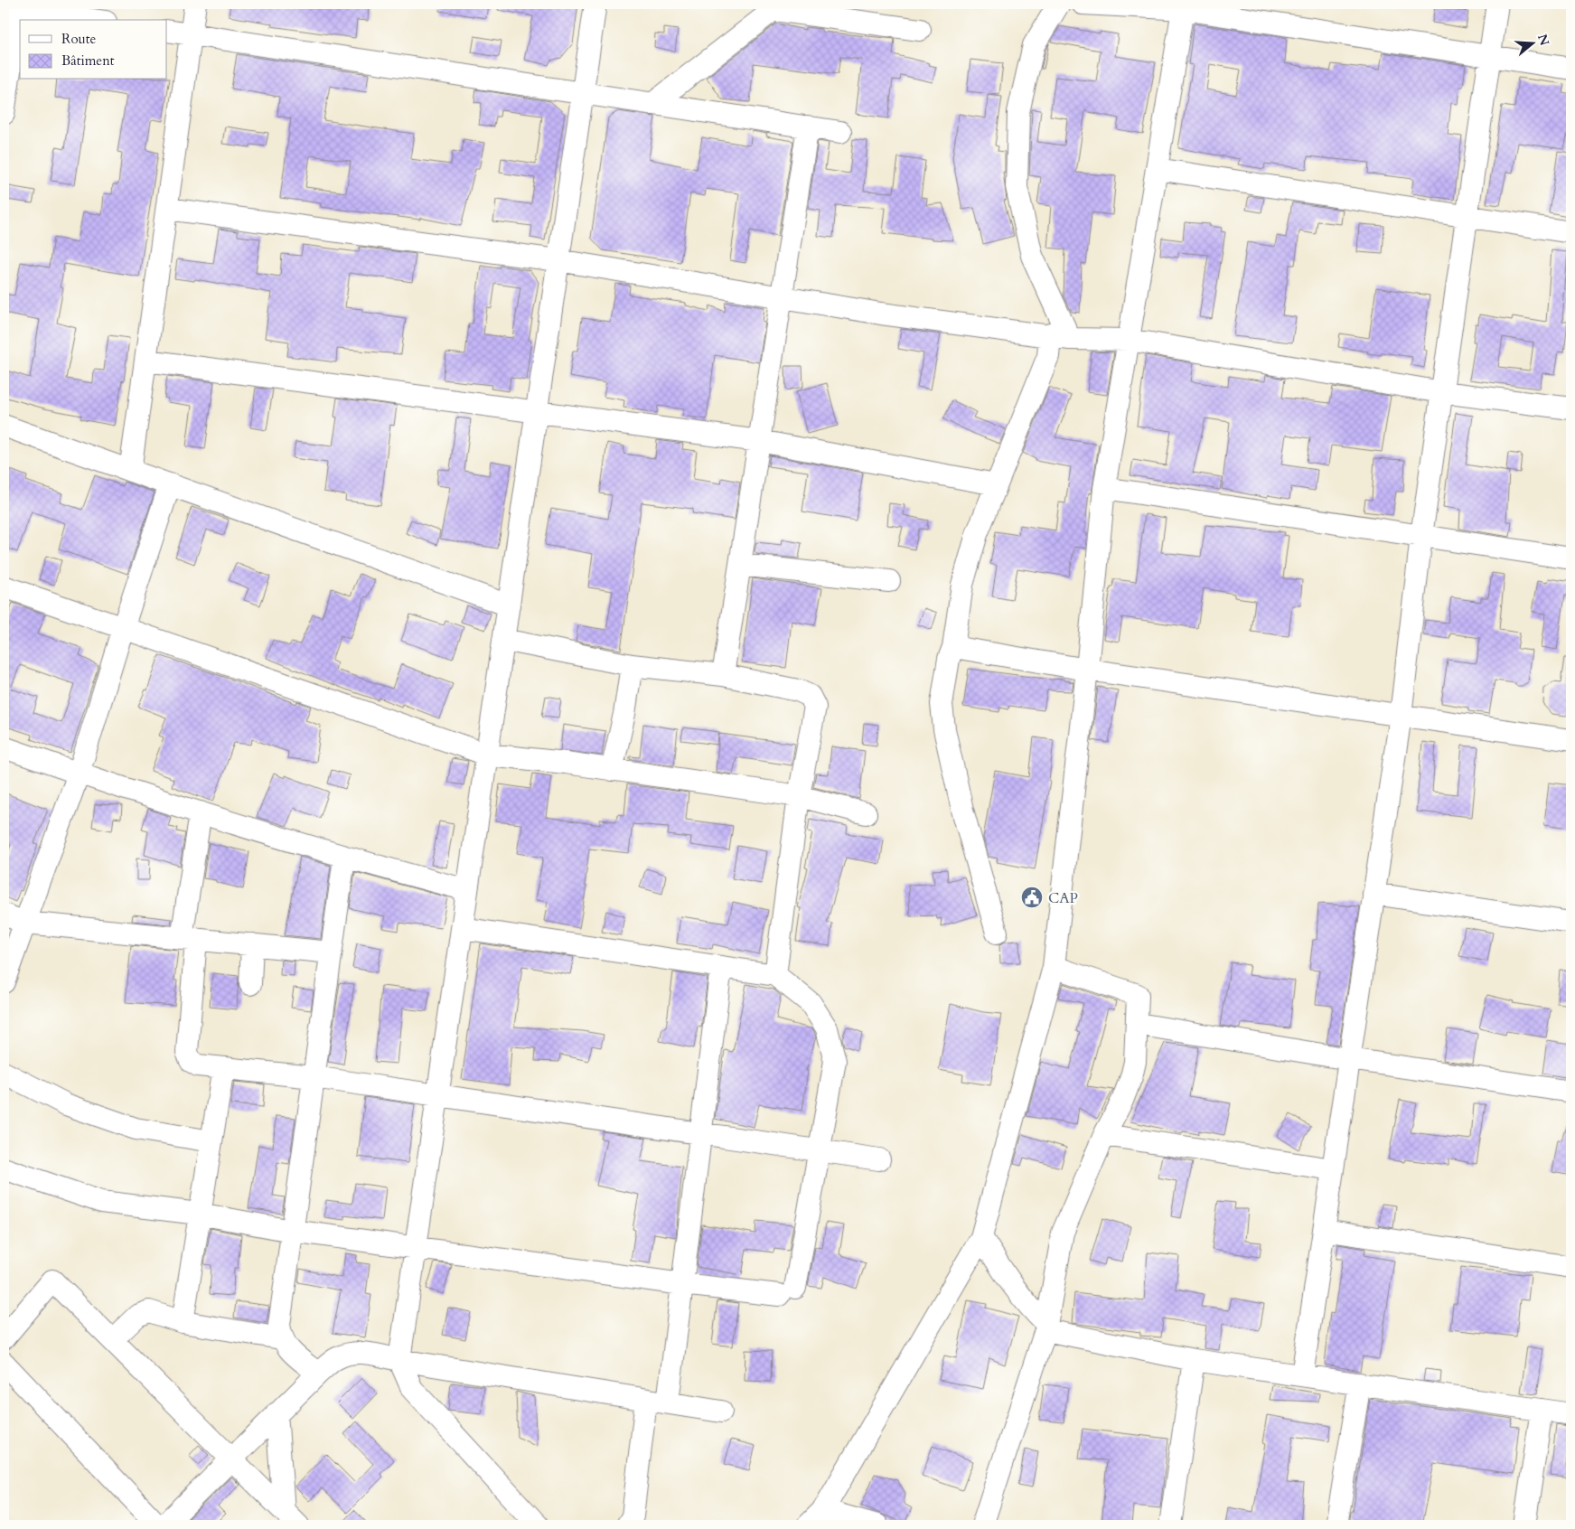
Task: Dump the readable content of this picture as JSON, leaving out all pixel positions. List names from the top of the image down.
{
  "places": {
    "public building": ["CAP"]
  },
  "legend": ["Route", "Bâtiment"],
  "north": "right"
}
